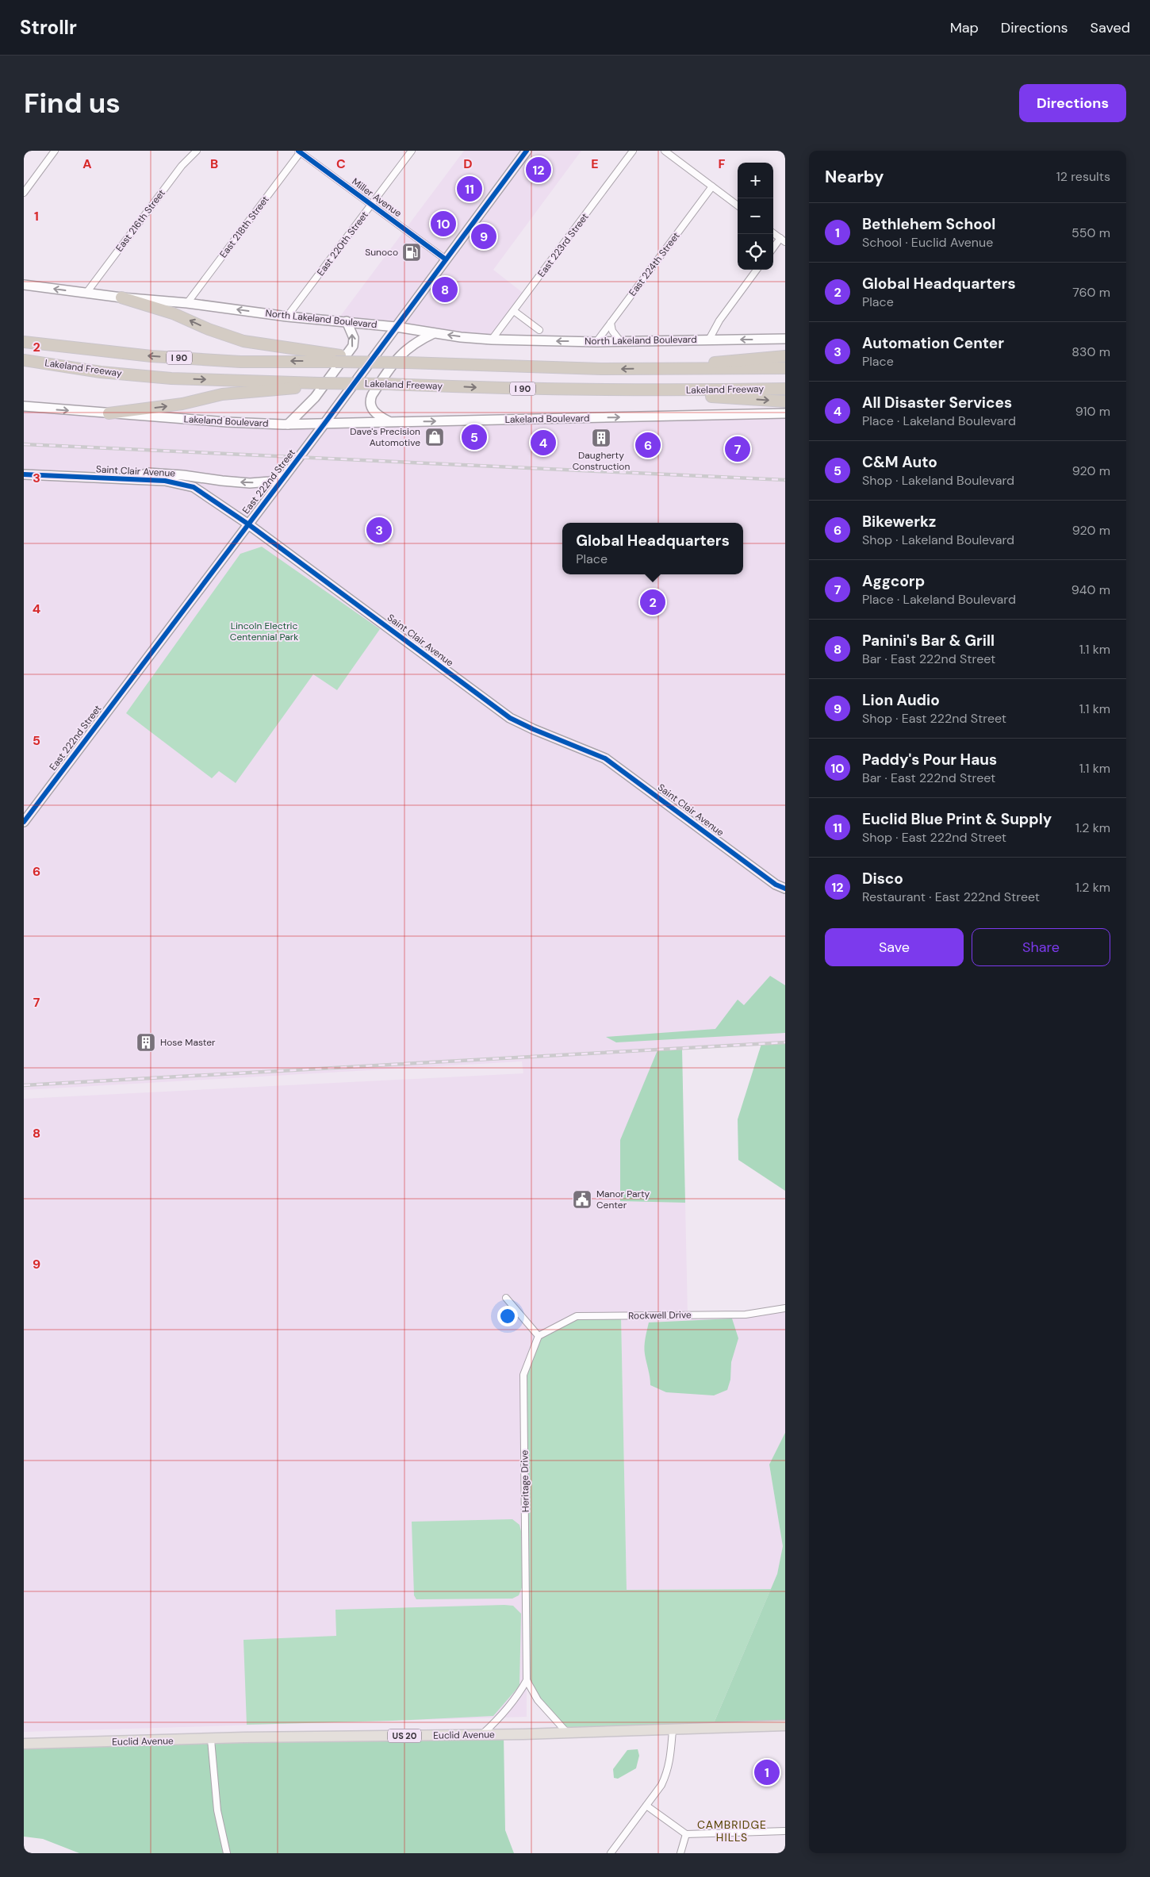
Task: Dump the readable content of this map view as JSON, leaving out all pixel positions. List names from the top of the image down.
{
  "streets": {
    "highway": ["I 90", "Lakeland Freeway"],
    "main road": ["Euclid Avenue", "US 20"],
    "street": [
      "Miller Avenue",
      "East 216th Street",
      "East 218th Street",
      "East 220th Street",
      "East 223rd Street",
      "East 224th Street",
      "North Lakeland Boulevard",
      "Lakeland Boulevard",
      "Saint Clair Avenue",
      "East 222nd Street",
      "Rockwell Drive",
      "Heritage Drive"
    ]
  },
  "crossings": [
    ["Miller Avenue", "East 218th Street"],
    ["Miller Avenue", "East 220th Street"],
    ["Miller Avenue", "East 222nd Street"],
    ["East 216th Street", "North Lakeland Boulevard"],
    ["East 218th Street", "North Lakeland Boulevard"],
    ["East 220th Street", "North Lakeland Boulevard"],
    ["East 223rd Street", "North Lakeland Boulevard"],
    ["East 224th Street", "North Lakeland Boulevard"],
    ["North Lakeland Boulevard", "East 222nd Street"],
    ["Lakeland Boulevard", "East 222nd Street"],
    ["Saint Clair Avenue", "East 222nd Street"],
    ["Rockwell Drive", "Heritage Drive"],
    ["Heritage Drive", "Euclid Avenue"]
  ],
  "one_way": ["North Lakeland Boulevard", "Lakeland Boulevard"],
  "districts": ["CAMBRIDGE HILLS"],
  "parks": ["Lincoln Electric Centennial Park"],
  "places": {
    "fuel station": ["Sunoco"],
    "shop": ["Dave's Precision Automotive"],
    "building": ["Daugherty Construction", "Hose Master"],
    "public building": ["Manor Party Center"]
  },
  "page": {
    "header": "Strollr",
    "nav": ["Map", "Directions", "Saved"],
    "buttons": [
      "Directions",
      ["Save", "Share"]
    ],
    "title": "Find us",
    "heading": ["Nearby", "12 results"],
    "pins": [
      "12",
      "11",
      "10",
      "9",
      "8",
      "5",
      "4",
      "6",
      "7",
      "3",
      "2",
      "1"
    ],
    "map_buttons": ["+", "−"],
    "list": [
      {
        "mark": "1",
        "name": "Bethlehem School",
        "note": "School · Euclid Avenue",
        "value": "550 m"
      },
      {
        "mark": "2",
        "name": "Global Headquarters",
        "note": "Place",
        "value": "760 m"
      },
      {
        "mark": "3",
        "name": "Automation Center",
        "note": "Place",
        "value": "830 m"
      },
      {
        "mark": "4",
        "name": "All Disaster Services",
        "note": "Place · Lakeland Boulevard",
        "value": "910 m"
      },
      {
        "mark": "5",
        "name": "C&M Auto",
        "note": "Shop · Lakeland Boulevard",
        "value": "920 m"
      },
      {
        "mark": "6",
        "name": "Bikewerkz",
        "note": "Shop · Lakeland Boulevard",
        "value": "920 m"
      },
      {
        "mark": "7",
        "name": "Aggcorp",
        "note": "Place · Lakeland Boulevard",
        "value": "940 m"
      },
      {
        "mark": "8",
        "name": "Panini's Bar & Grill",
        "note": "Bar · East 222nd Street",
        "value": "1.1 km"
      },
      {
        "mark": "9",
        "name": "Lion Audio",
        "note": "Shop · East 222nd Street",
        "value": "1.1 km"
      },
      {
        "mark": "10",
        "name": "Paddy's Pour Haus",
        "note": "Bar · East 222nd Street",
        "value": "1.1 km"
      },
      {
        "mark": "11",
        "name": "Euclid Blue Print & Supply",
        "note": "Shop · East 222nd Street",
        "value": "1.2 km"
      },
      {
        "mark": "12",
        "name": "Disco",
        "note": "Restaurant · East 222nd Street",
        "value": "1.2 km"
      }
    ],
    "popup": ["Global Headquarters", "Place"]
  },
  "grid": {
    "columns": [
      "A",
      "B",
      "C",
      "D",
      "E",
      "F"
    ],
    "rows": [
      "1",
      "2",
      "3",
      "4",
      "5",
      "6",
      "7",
      "8",
      "9"
    ]
  }
}
